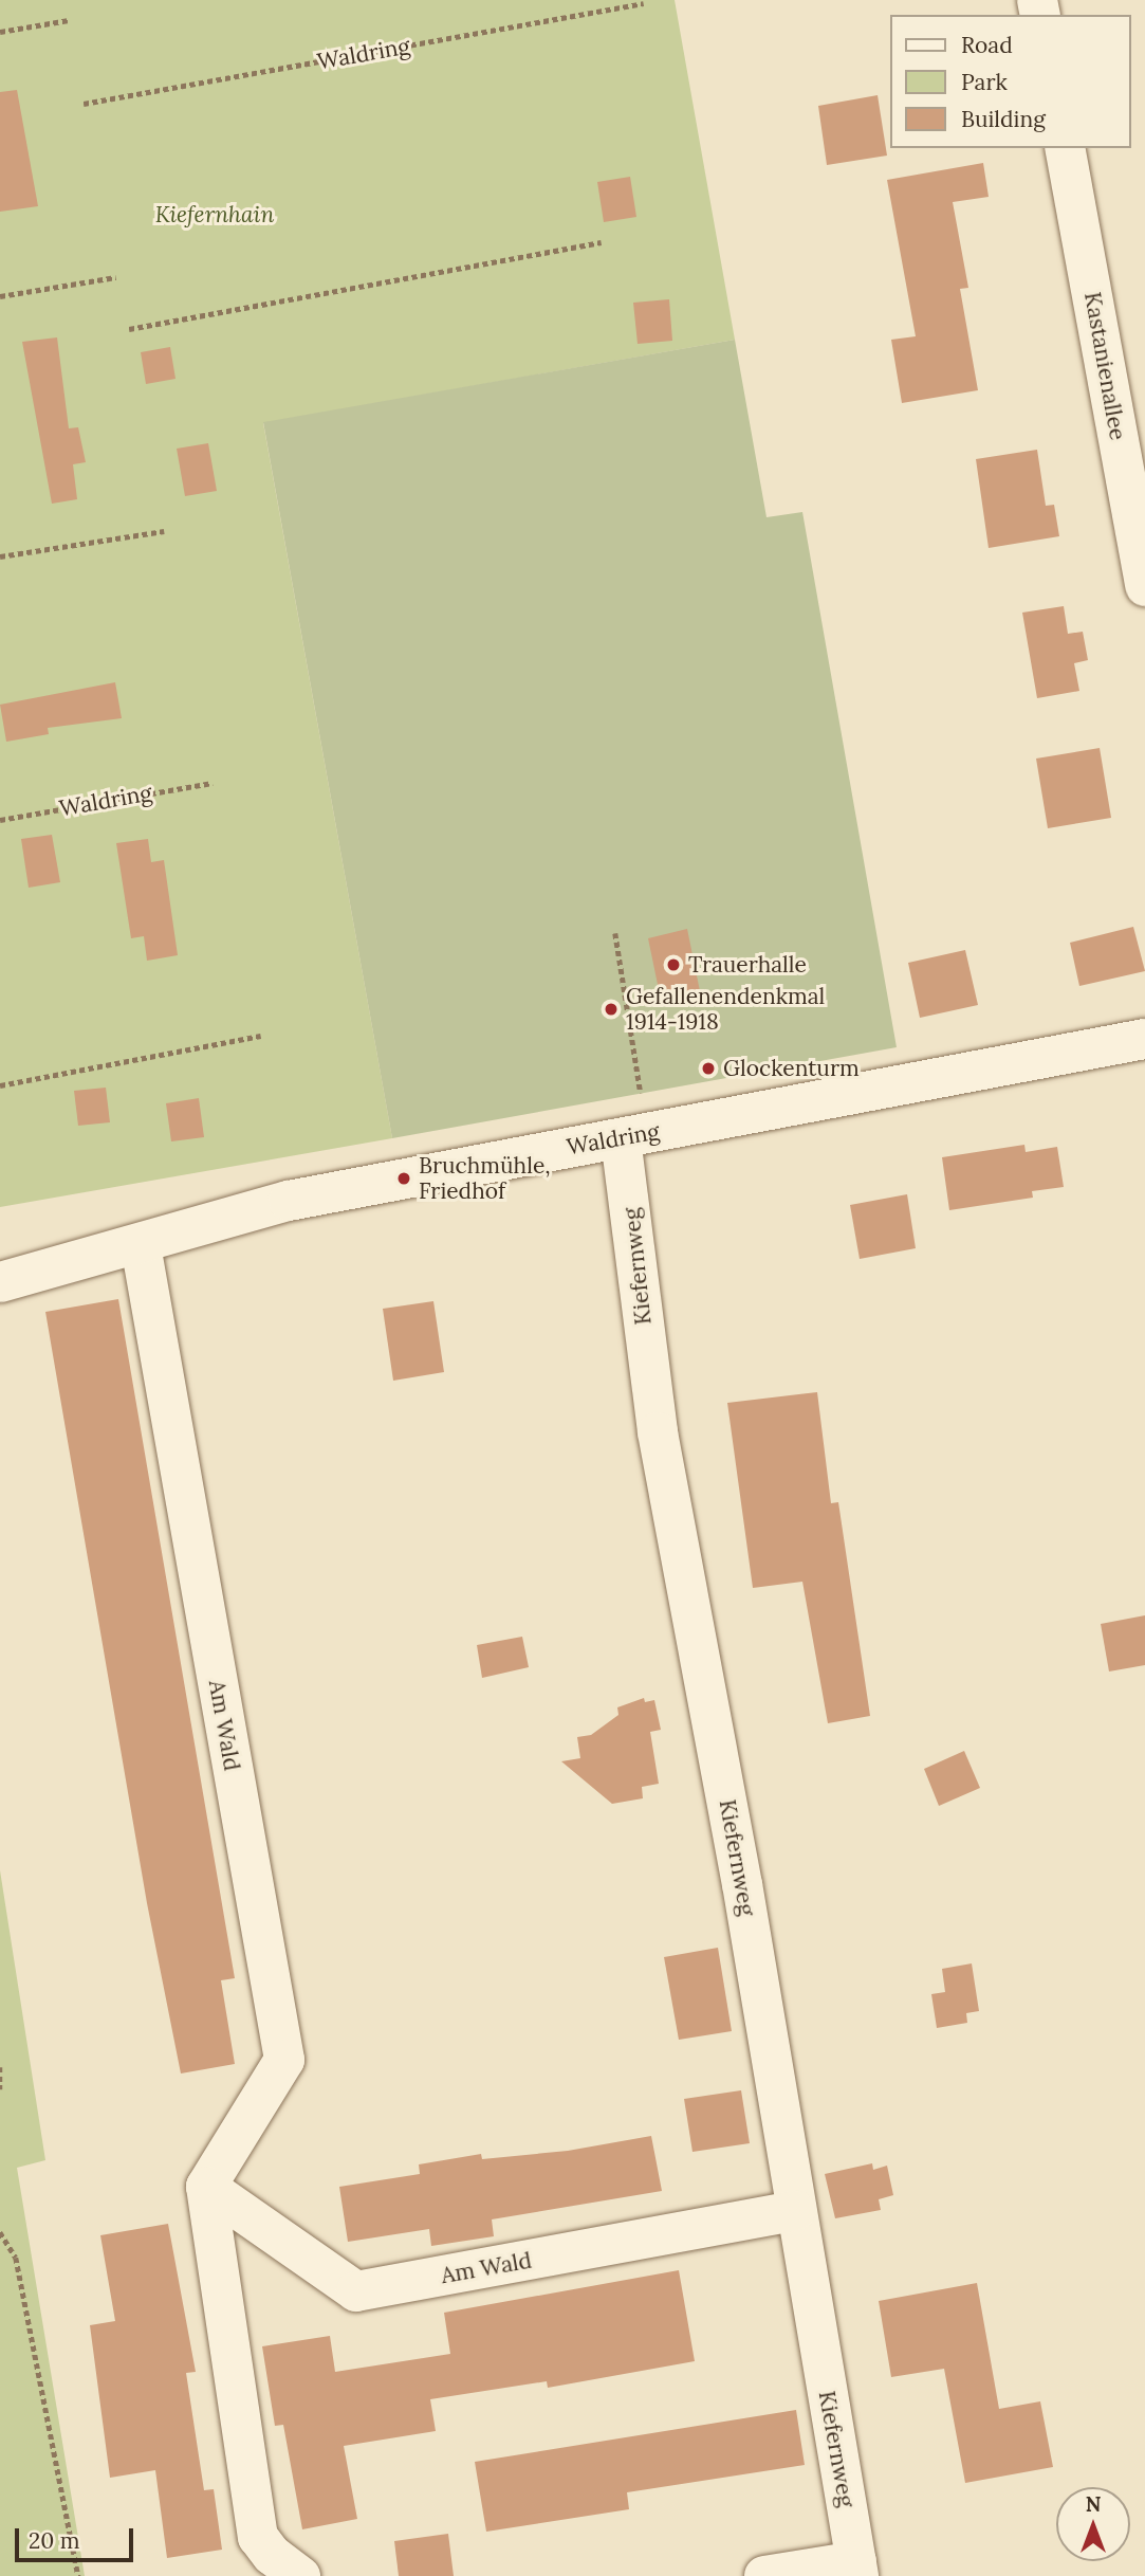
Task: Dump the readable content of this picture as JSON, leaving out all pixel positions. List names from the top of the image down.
{
  "streets": {
    "street": [
      "Waldring",
      "Kastanienallee",
      "Kiefernweg",
      "Am Wald"
    ]
  },
  "crossings": [
    ["Waldring", "Kiefernweg"],
    ["Waldring", "Am Wald"],
    ["Kiefernweg", "Am Wald"]
  ],
  "parks": ["Kiefernhain"],
  "places": [
    "Trauerhalle",
    "Gefallenendenkmal 1914-1918",
    "Glockenturm",
    "Bruchmühle, Friedhof"
  ],
  "legend": ["Road", "Park", "Building"],
  "scale_bar": "20 m",
  "north": "top"
}
